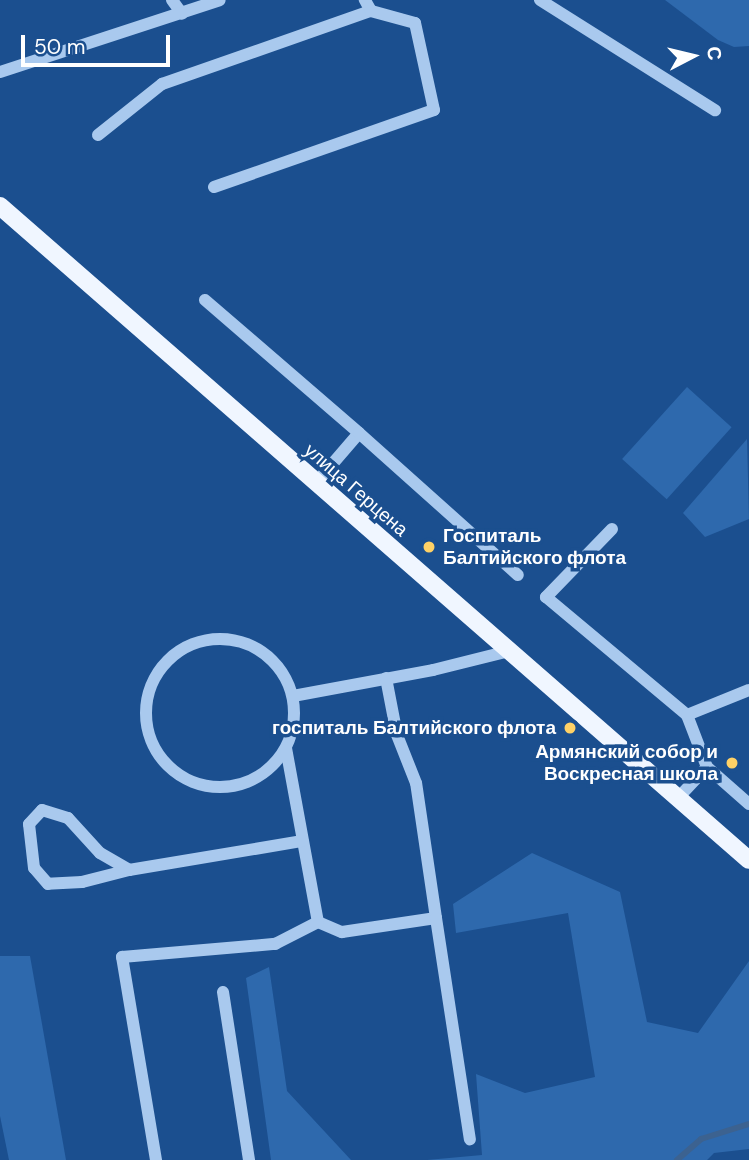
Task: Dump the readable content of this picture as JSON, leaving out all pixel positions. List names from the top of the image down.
{
  "streets": {
    "main road": ["улица Герцена"]
  },
  "places": ["Госпиталь Балтийского флота", "госпиталь Балтийского флота", "Армянский собор и Воскресная школа"],
  "scale_bar": "50 m",
  "north": "right"
}
